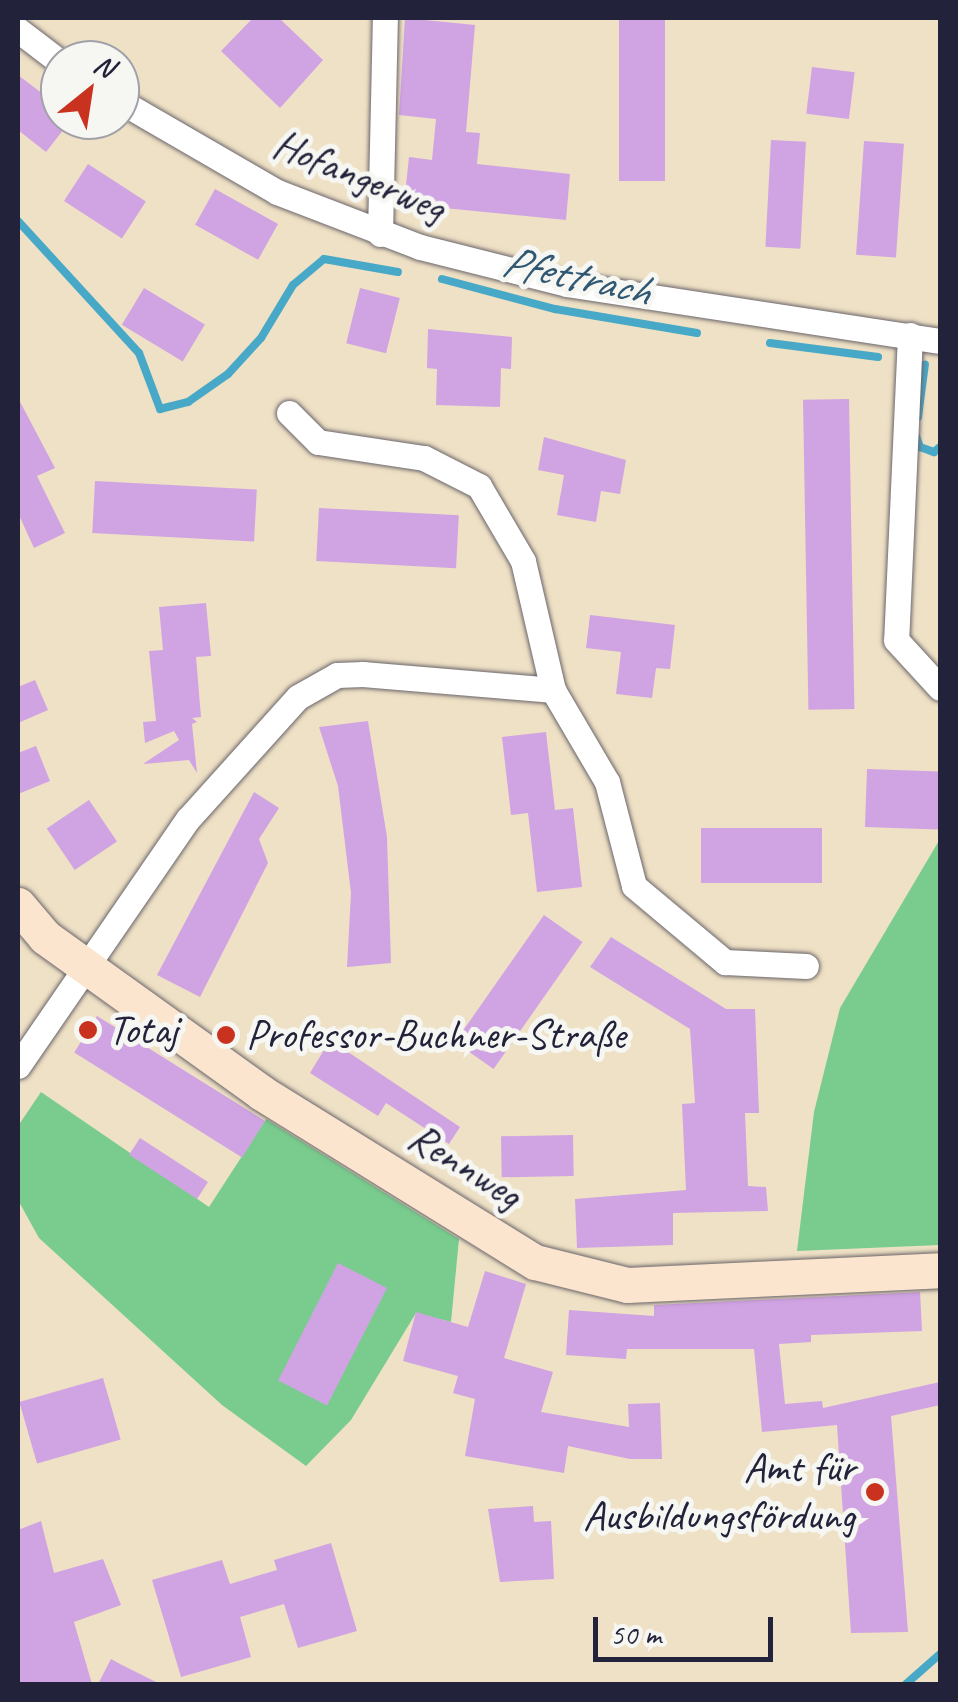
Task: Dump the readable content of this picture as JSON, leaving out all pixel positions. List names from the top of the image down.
{
  "streets": {
    "main road": ["Rennweg"],
    "street": ["Hofangerweg"]
  },
  "water": ["Pfettrach"],
  "places": ["Totaj", "Professor-Buchner-Straße", "Amt für Ausbildungsfördung"],
  "scale_bar": "50 m",
  "north": "top right"
}
